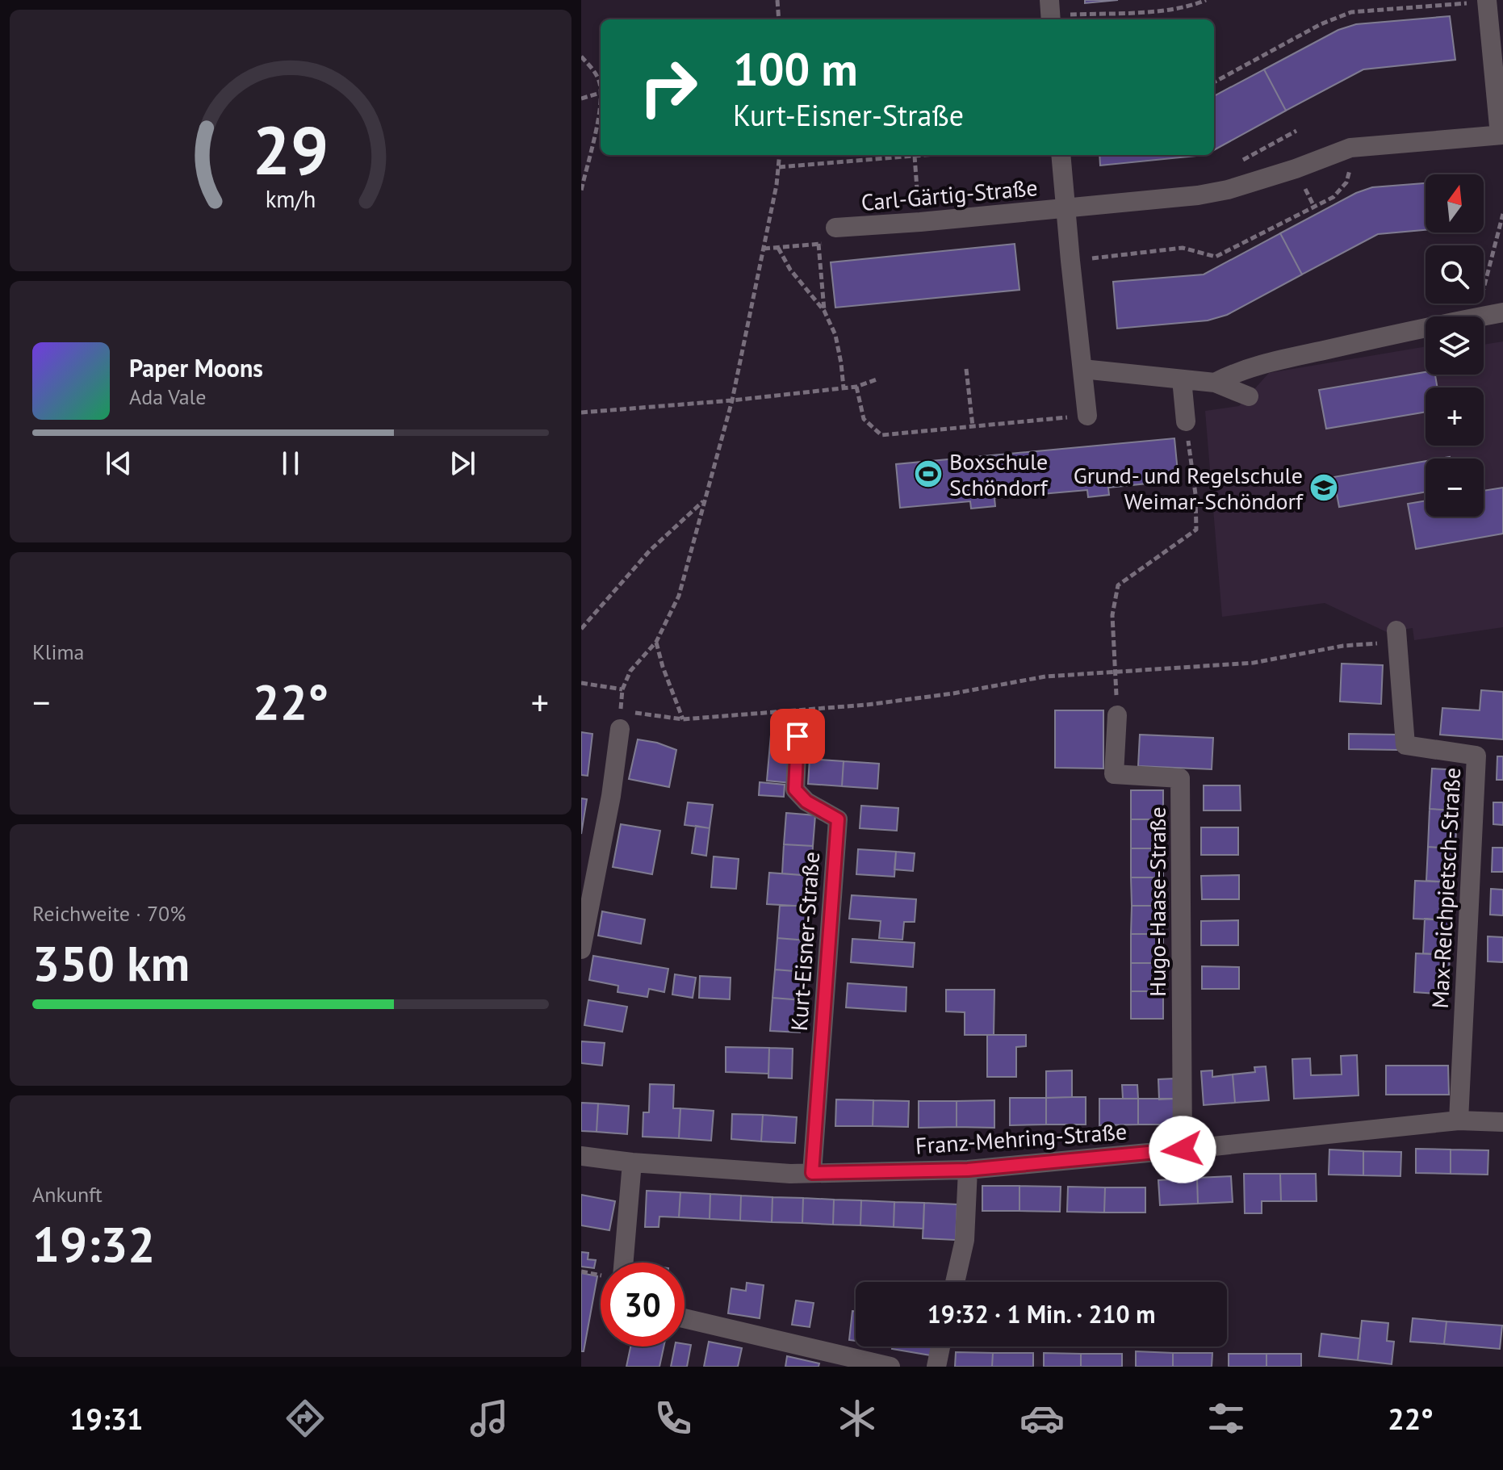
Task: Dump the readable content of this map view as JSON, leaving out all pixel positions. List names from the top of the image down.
{
  "streets": {
    "street": [
      "Carl-Gärtig-Straße",
      "Max-Reichpietsch-Straße",
      "Hugo-Haase-Straße",
      "Kurt-Eisner-Straße",
      "Franz-Mehring-Straße"
    ]
  },
  "crossings": [
    ["Max-Reichpietsch-Straße", "Franz-Mehring-Straße"],
    ["Hugo-Haase-Straße", "Franz-Mehring-Straße"],
    ["Kurt-Eisner-Straße", "Franz-Mehring-Straße"]
  ],
  "places": {
    "sports": ["Boxschule Schöndorf"],
    "school or university": ["Grund- und Regelschule Weimar-Schöndorf"]
  },
  "north": "top",
  "page": {
    "turn": ["100 m", "Kurt-Eisner-Straße"],
    "map_buttons": ["+", "−"],
    "song": ["Paper Moons", "Ada Vale"],
    "tile": [
      "Klima",
      ["Reichweite · 70%", "350 km"],
      ["Ankunft", "19:32"]
    ],
    "heat": ["−", "22°", "+"],
    "limit": "30",
    "trip": "19:32 · 1 Min. · 210 m",
    "tabs": ["19:31", "22°"],
    "gauge": ["29", "km/h"]
  }
}
